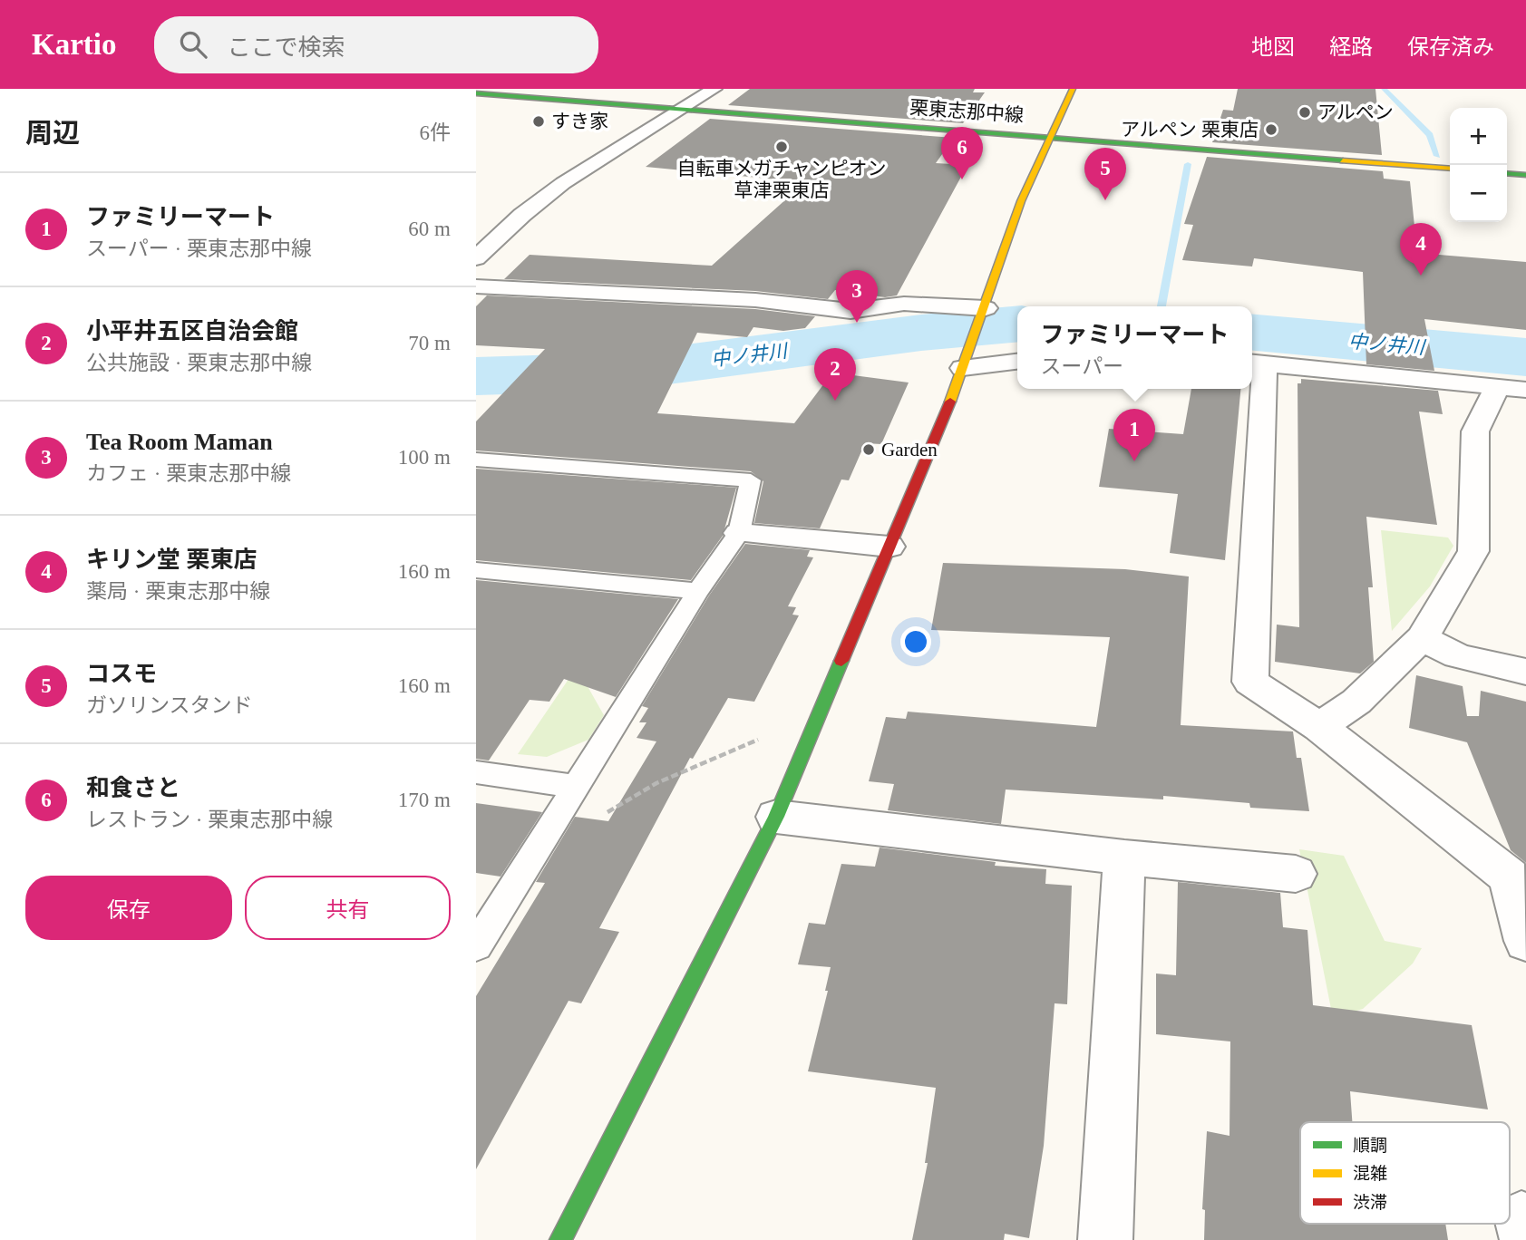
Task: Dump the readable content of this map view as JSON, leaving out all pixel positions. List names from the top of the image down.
{
  "streets": {
    "street": ["栗東志那中線"]
  },
  "water": ["中ノ井川"],
  "places": [
    "アルペン",
    "すき家",
    "アルペン 栗東店",
    "自転車メガチャンピオン 草津栗東店",
    "Garden"
  ],
  "legend": ["順調", "混雑", "渋滞"],
  "page": {
    "header": "Kartio",
    "search": "ここで検索",
    "nav": ["地図", "経路", "保存済み"],
    "heading": ["周辺", "6件"],
    "map_buttons": ["+", "−"],
    "pins": [
      "6",
      "5",
      "4",
      "3",
      "2",
      "1"
    ],
    "list": [
      {
        "mark": "1",
        "name": "ファミリーマート",
        "note": "スーパー · 栗東志那中線",
        "value": "60 m"
      },
      {
        "mark": "2",
        "name": "小平井五区自治会館",
        "note": "公共施設 · 栗東志那中線",
        "value": "70 m"
      },
      {
        "mark": "3",
        "name": "Tea Room Maman",
        "note": "カフェ · 栗東志那中線",
        "value": "100 m"
      },
      {
        "mark": "4",
        "name": "キリン堂 栗東店",
        "note": "薬局 · 栗東志那中線",
        "value": "160 m"
      },
      {
        "mark": "5",
        "name": "コスモ",
        "note": "ガソリンスタンド",
        "value": "160 m"
      },
      {
        "mark": "6",
        "name": "和食さと",
        "note": "レストラン · 栗東志那中線",
        "value": "170 m"
      }
    ],
    "popup": ["ファミリーマート", "スーパー"],
    "buttons": ["保存", "共有"]
  }
}
